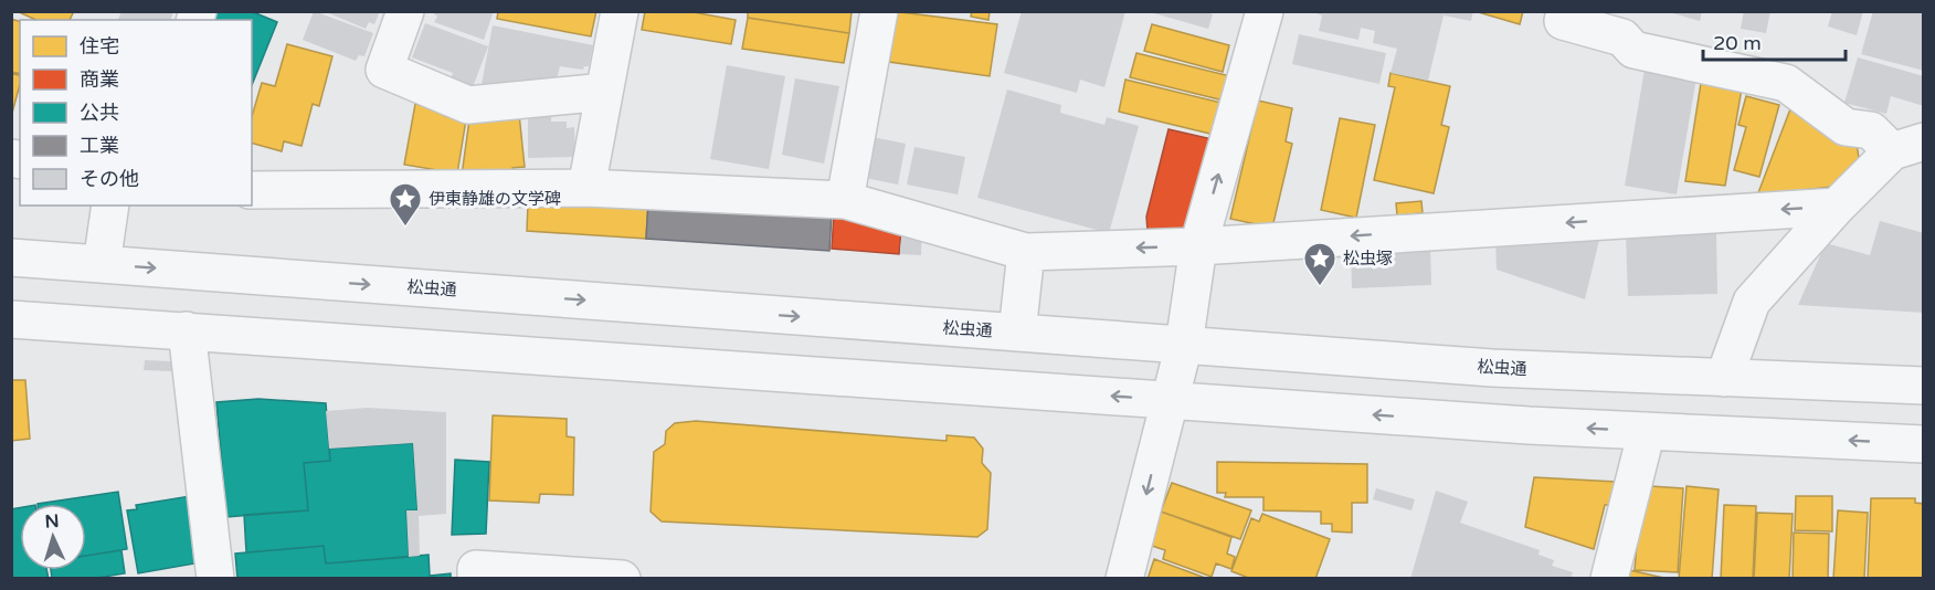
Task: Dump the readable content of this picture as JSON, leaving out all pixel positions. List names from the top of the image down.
{
  "streets": {
    "street": ["松虫通"]
  },
  "places": {
    "place": ["伊東静雄の文学碑", "松虫塚"]
  },
  "legend": [
    "住宅",
    "商業",
    "公共",
    "工業",
    "その他"
  ],
  "scale_bar": "20 m",
  "north": "top"
}
